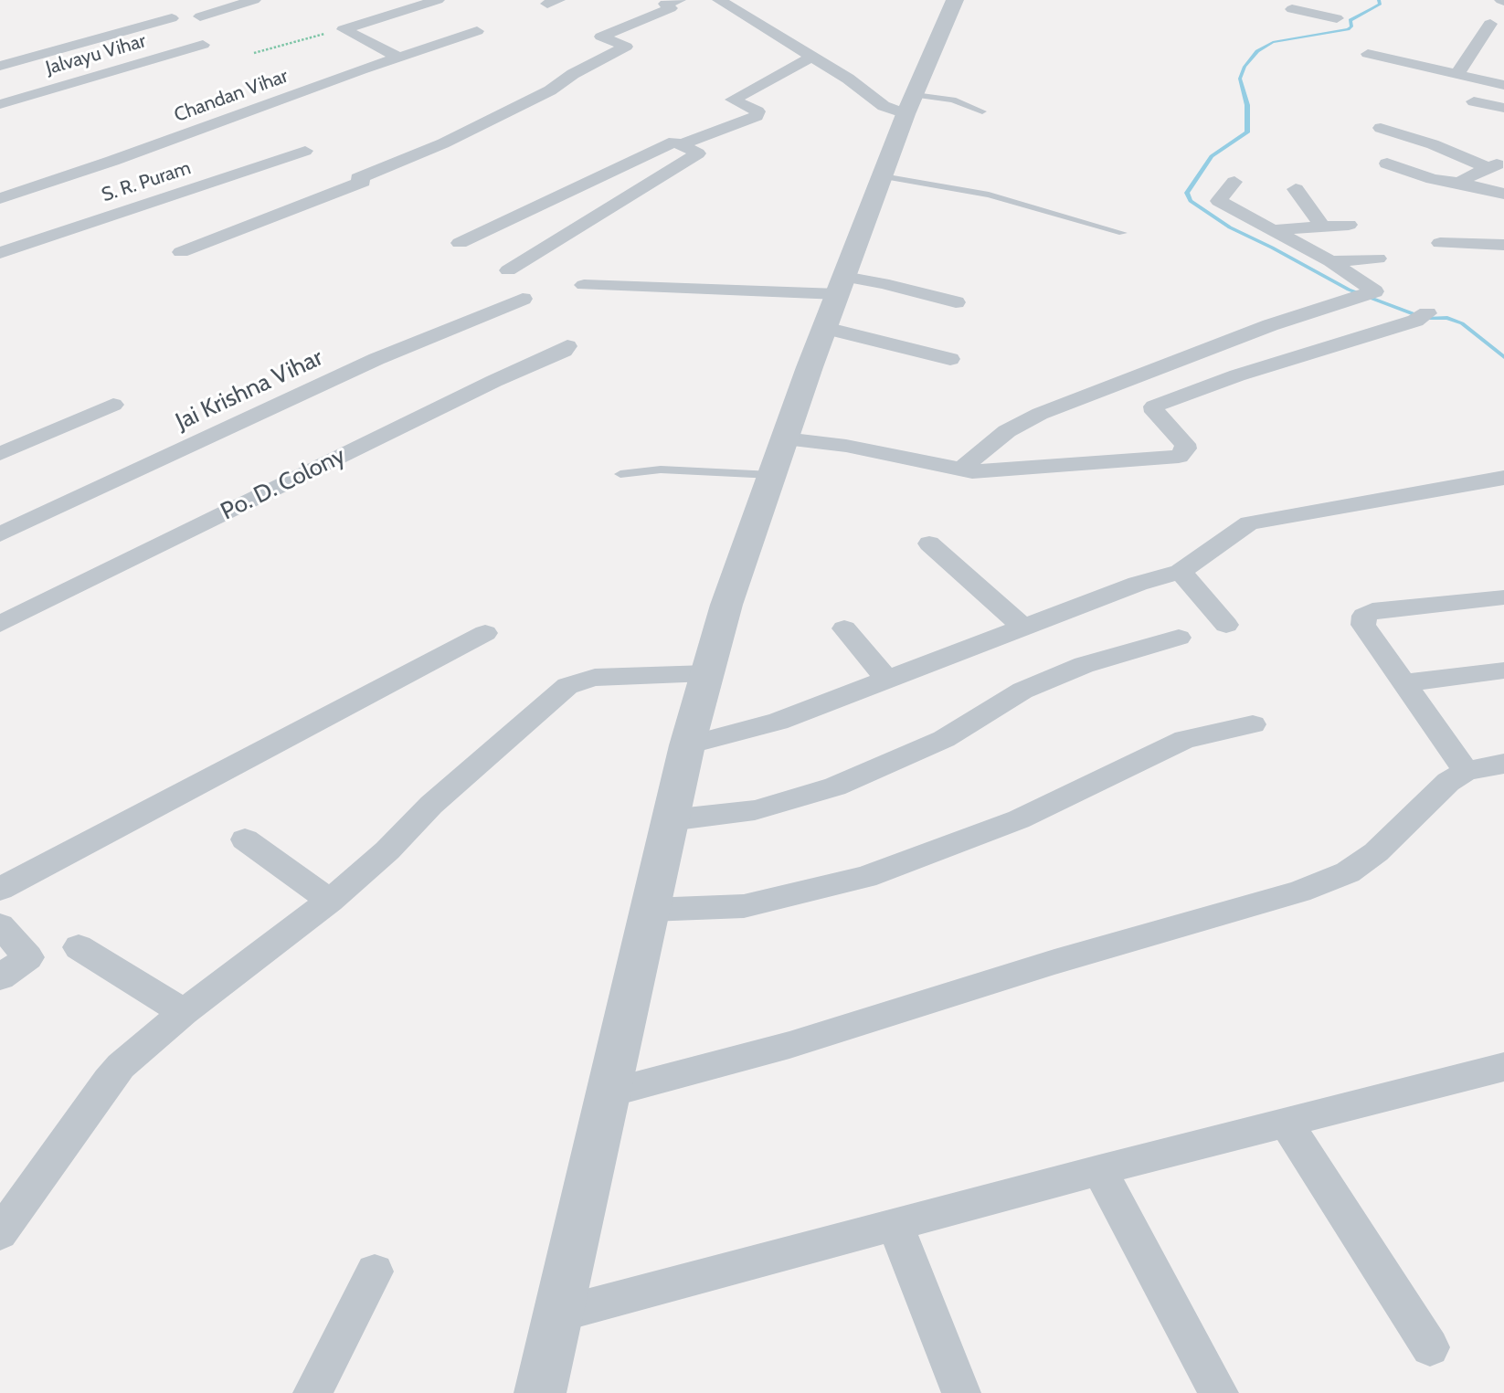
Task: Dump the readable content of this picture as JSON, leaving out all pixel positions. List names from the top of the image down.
{
  "streets": {
    "street": [
      "Jalvayu Vihar",
      "Chandan Vihar",
      "S. R. Puram",
      "Jai Krishna Vihar",
      "Po. D. Colony"
    ]
  }
}
